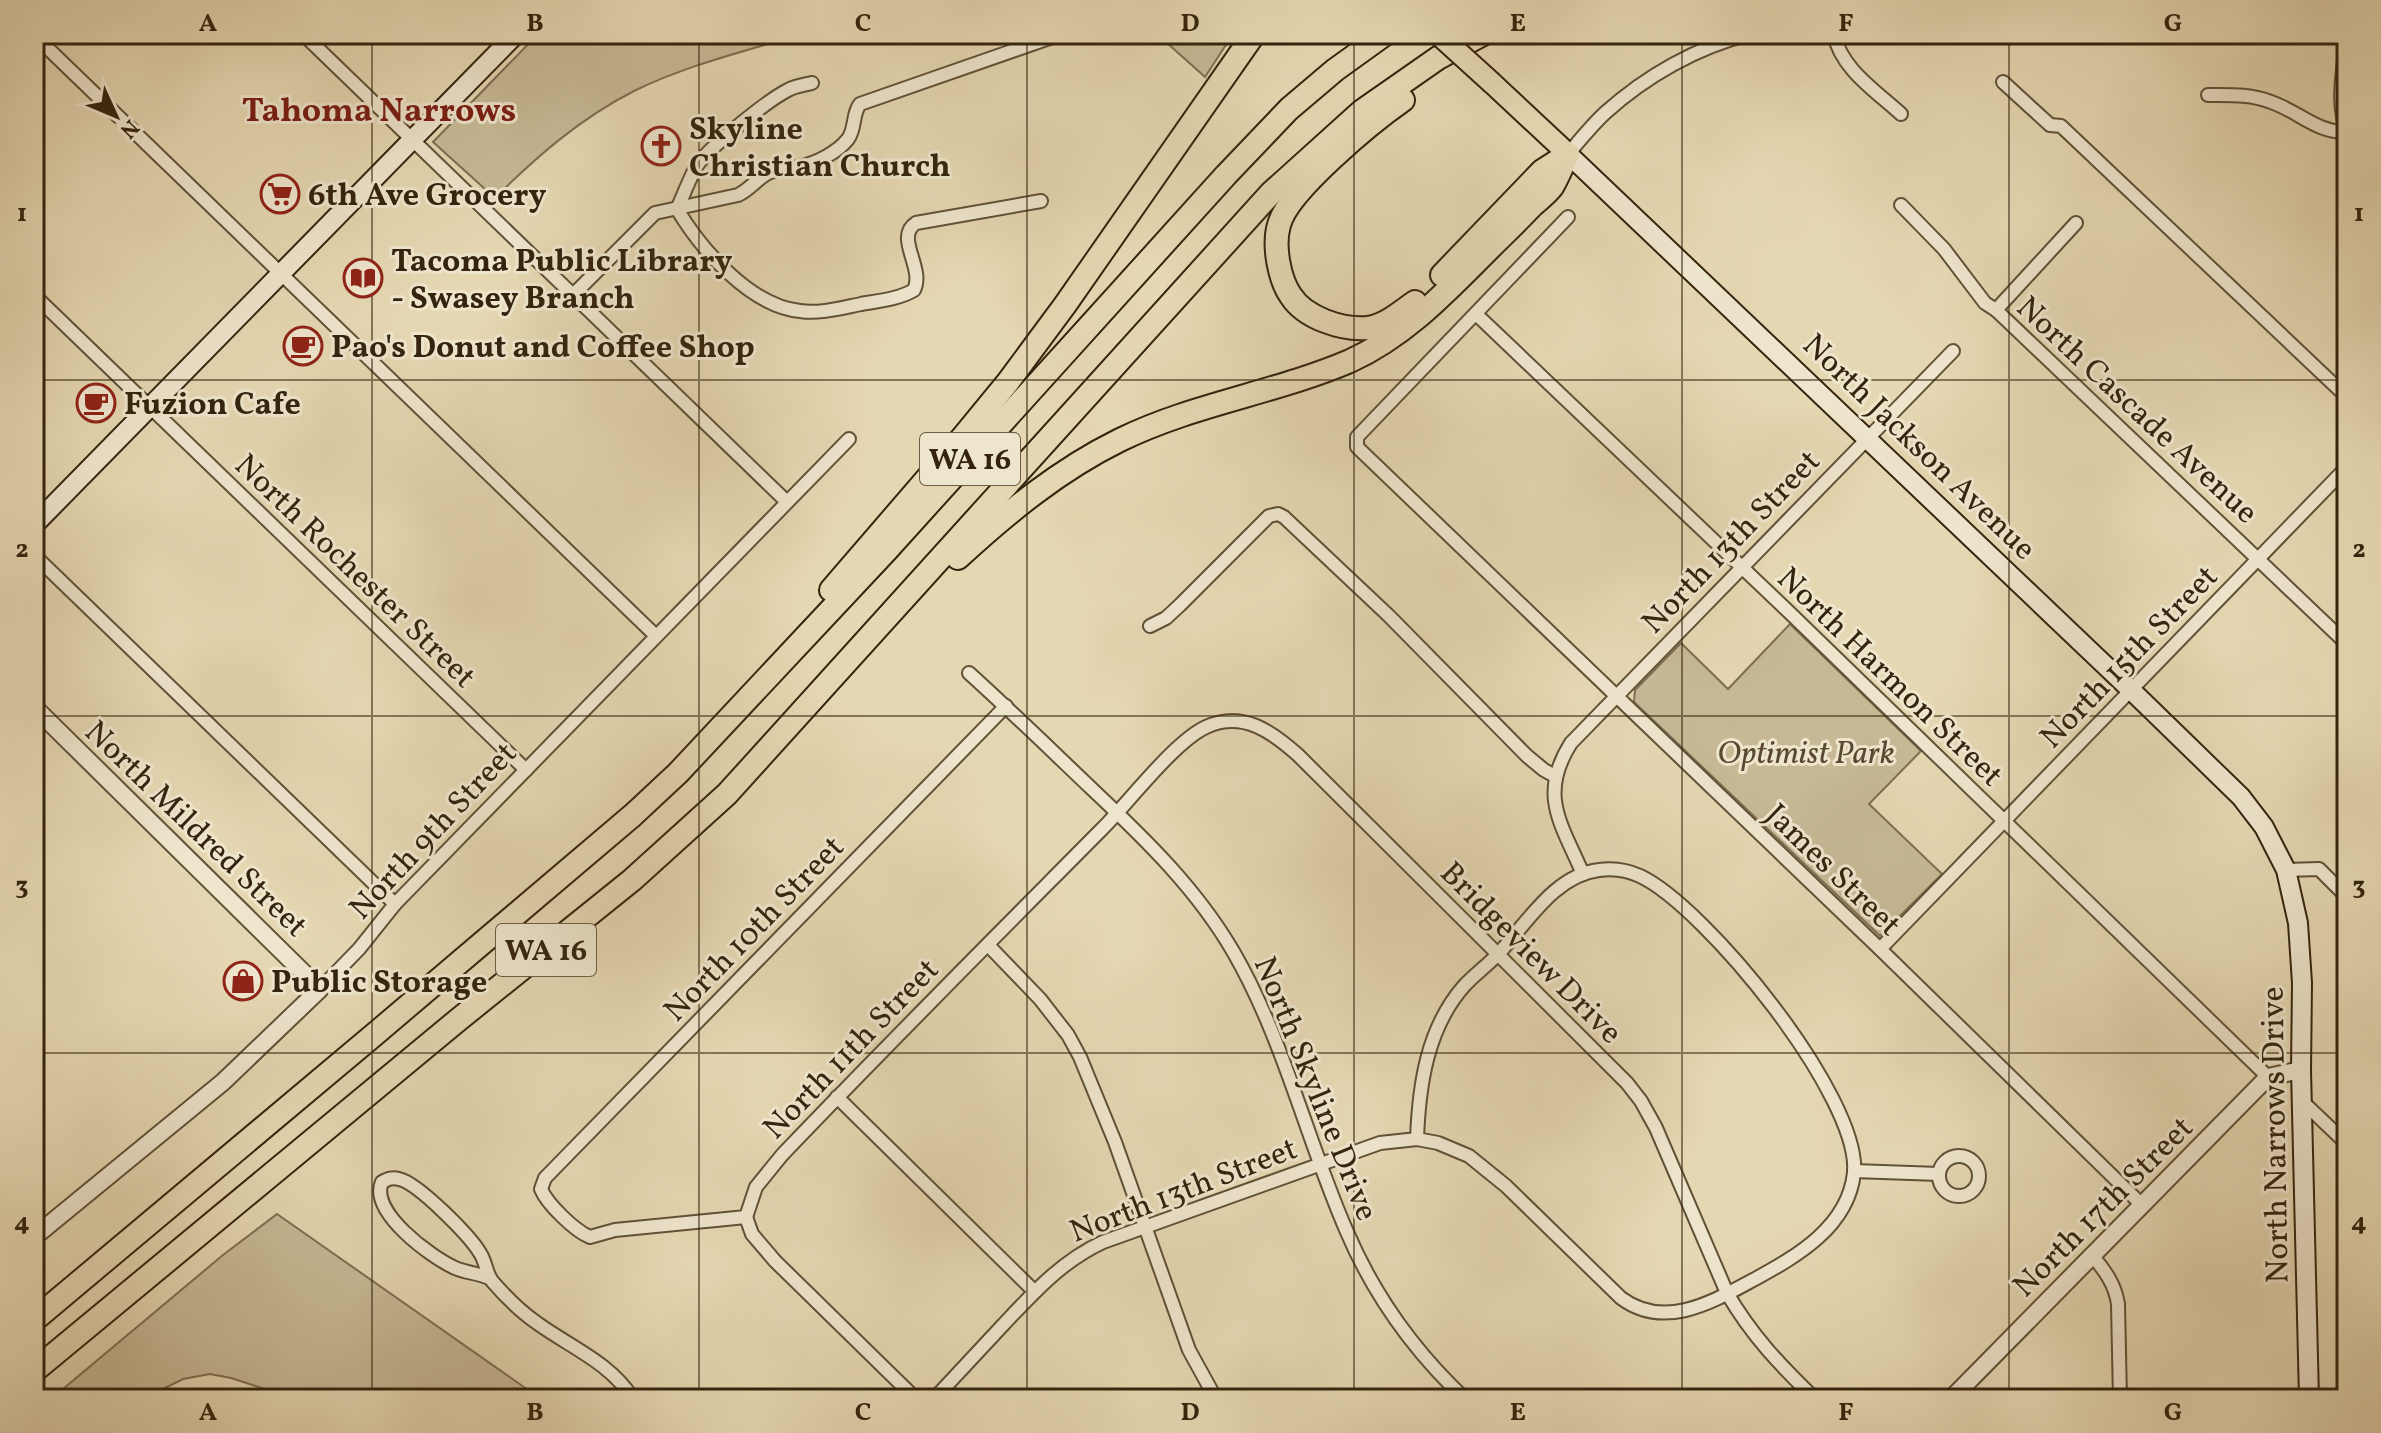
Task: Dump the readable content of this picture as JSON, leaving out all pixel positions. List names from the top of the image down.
{
  "streets": {
    "highway": ["WA 16"],
    "main road": ["North Jackson Avenue", "North Narrows Drive"],
    "street": [
      "North Cascade Avenue",
      "North 13th Street",
      "North Rochester Street",
      "North 15th Street",
      "North Harmon Street",
      "North Mildred Street",
      "North 9th Street",
      "James Street",
      "North 10th Street",
      "Bridgeview Drive",
      "North 11th Street",
      "North Skyline Drive",
      "North 17th Street"
    ]
  },
  "crossings": [
    ["North Cascade Avenue", "North 15th Street"],
    ["North Jackson Avenue", "North 13th Street"],
    ["North Jackson Avenue", "North 15th Street"],
    ["North Jackson Avenue", "North Narrows Drive"],
    ["North 13th Street", "North Harmon Street"],
    ["North 13th Street", "James Street"],
    ["North 13th Street", "North Skyline Drive"],
    ["North Rochester Street", "North 9th Street"],
    ["North 15th Street", "North Harmon Street"],
    ["North 15th Street", "James Street"],
    ["North Harmon Street", "James Street"],
    ["North Harmon Street", "North 17th Street"],
    ["North Mildred Street", "North 9th Street"],
    ["James Street", "North 17th Street"],
    ["North 10th Street", "North 11th Street"],
    ["North 10th Street", "North Skyline Drive"],
    ["Bridgeview Drive", "North 11th Street"],
    ["Bridgeview Drive", "North Skyline Drive"],
    ["North 11th Street", "North Skyline Drive"]
  ],
  "districts": ["Tahoma Narrows"],
  "parks": ["Optimist Park"],
  "places": {
    "church": ["Skyline Christian Church"],
    "supermarket": ["6th Ave Grocery"],
    "library": ["Tacoma Public Library - Swasey Branch"],
    "cafe": ["Pao's Donut and Coffee Shop", "Fuzion Cafe"],
    "shop": ["Public Storage"]
  },
  "north": "bottom right",
  "grid": {
    "columns": [
      "A",
      "B",
      "C",
      "D",
      "E",
      "F",
      "G"
    ],
    "rows": [
      "1",
      "2",
      "3",
      "4"
    ]
  }
}
